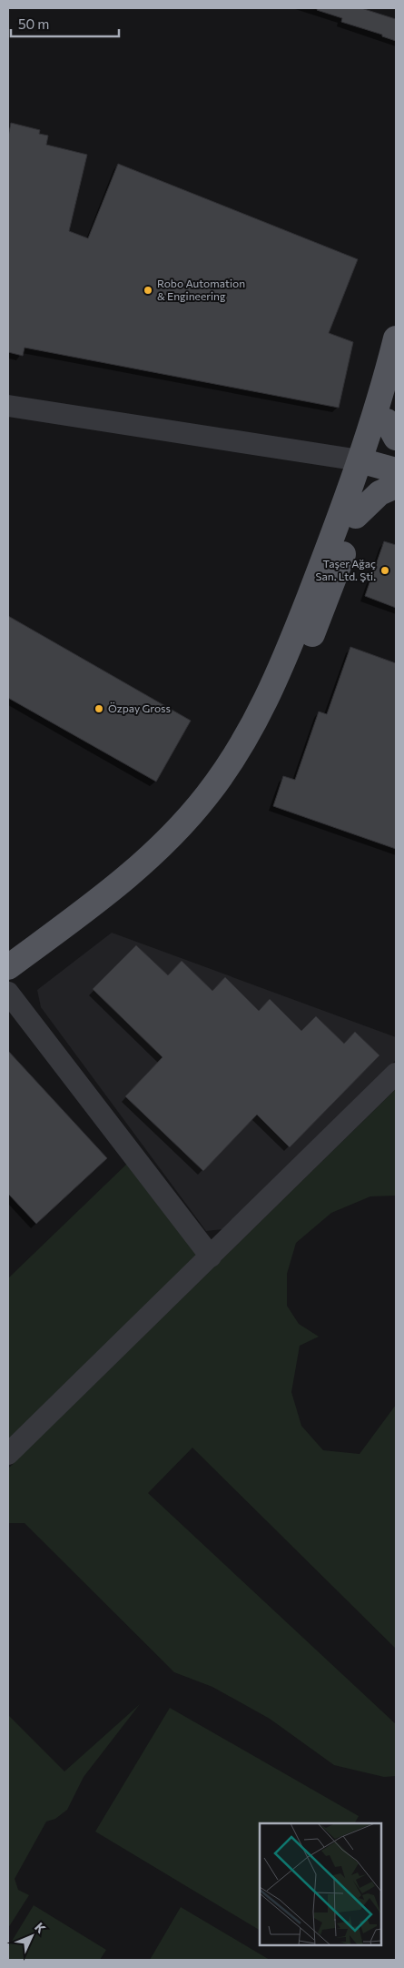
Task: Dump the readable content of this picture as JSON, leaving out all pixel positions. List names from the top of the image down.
{
  "places": ["Robo Automation & Engineering", "Taşer Ağaç San. Ltd. Şti.", "Özpay Gross"],
  "scale_bar": "50 m",
  "north": "top right"
}
